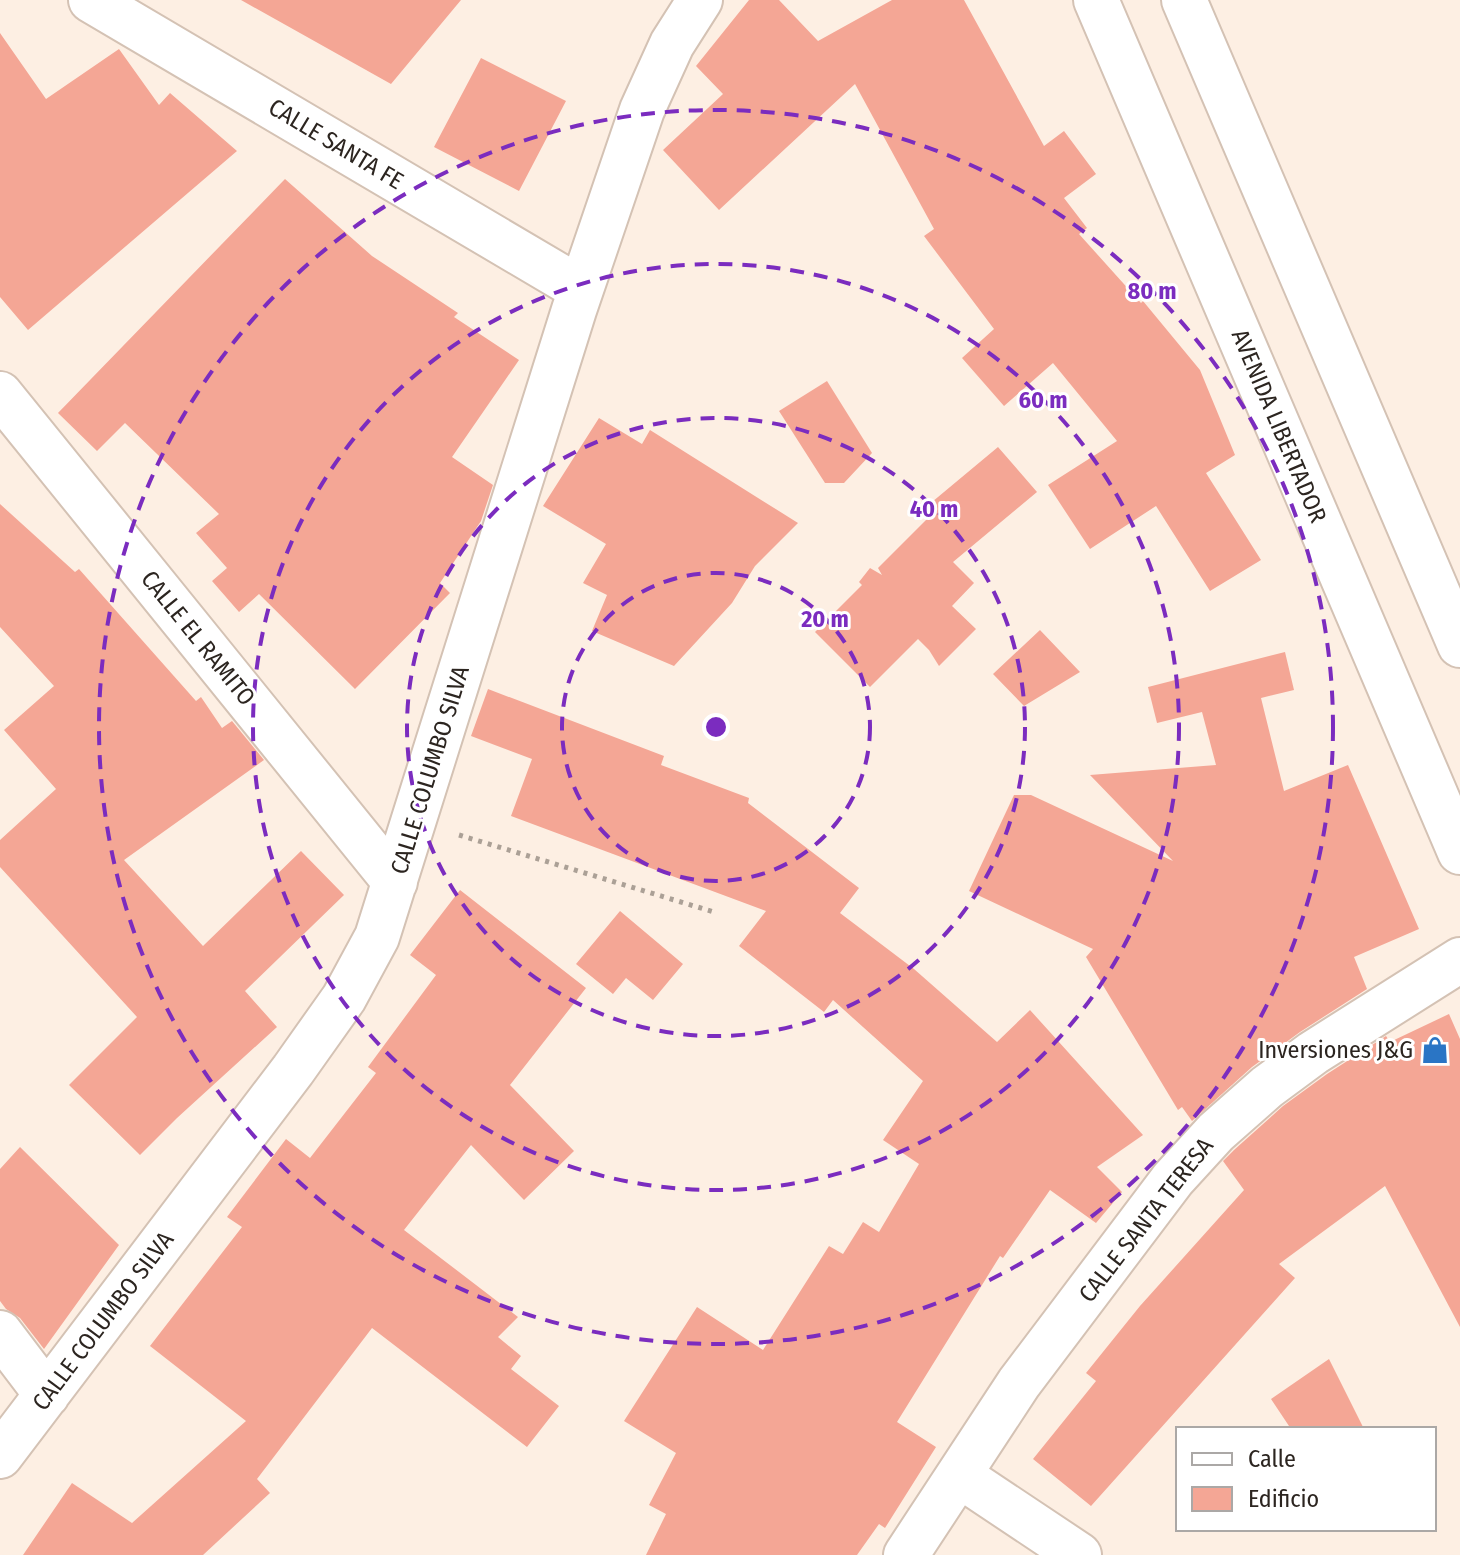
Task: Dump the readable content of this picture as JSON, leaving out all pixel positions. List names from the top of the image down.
{
  "streets": {
    "street": [
      "CALLE SANTA FE",
      "AVENIDA LIBERTADOR",
      "CALLE EL RAMITO",
      "CALLE COLUMBO SILVA",
      "CALLE SANTA TERESA"
    ]
  },
  "crossings": [
    ["CALLE SANTA FE", "CALLE COLUMBO SILVA"],
    ["CALLE EL RAMITO", "CALLE COLUMBO SILVA"]
  ],
  "places": {
    "shop": ["Inversiones J&G"]
  },
  "legend": ["Calle", "Edificio"],
  "rings": [
    "80 m",
    "60 m",
    "40 m",
    "20 m"
  ]
}
